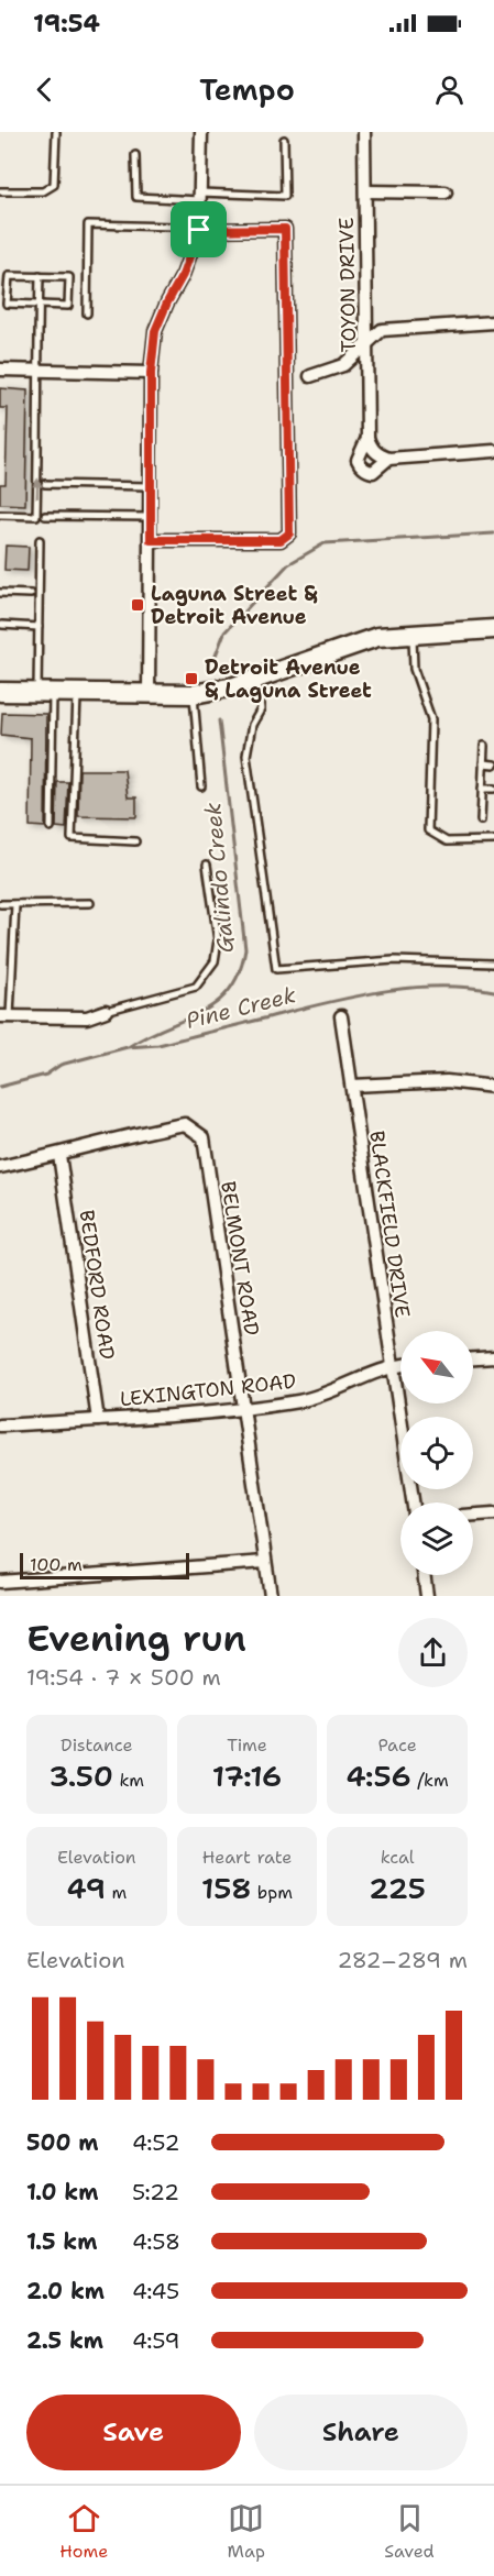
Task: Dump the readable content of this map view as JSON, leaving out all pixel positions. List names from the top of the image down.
{
  "streets": {
    "street": [
      "TOYON DRIVE",
      "BLACKFIELD DRIVE",
      "BELMONT ROAD",
      "BEDFORD ROAD",
      "LEXINGTON ROAD"
    ]
  },
  "crossings": [
    ["BLACKFIELD DRIVE", "LEXINGTON ROAD"],
    ["BELMONT ROAD", "BEDFORD ROAD"],
    ["BELMONT ROAD", "LEXINGTON ROAD"],
    ["BEDFORD ROAD", "LEXINGTON ROAD"]
  ],
  "water": ["Galindo Creek", "Pine Creek"],
  "places": {
    "transit": ["Laguna Street & Detroit Avenue", "Detroit Avenue & Laguna Street"]
  },
  "scale_bar": "100 m",
  "north": "top left",
  "page": {
    "status": "19:54",
    "header": "Tempo",
    "scale": "100 m",
    "heading": ["Evening run", "19:54 · 7 × 500 m"],
    "stats": [
      ["Distance", "3.50 km"],
      ["Time", "17:16"],
      ["Pace", "4:56 /km"],
      ["Elevation", "49 m"],
      ["Heart rate", "158 bpm"],
      ["kcal", "225"]
    ],
    "chart": ["Elevation", "282–289 m"],
    "list": [
      {
        "name": "500 m",
        "note": "4:52"
      },
      {
        "name": "1.0 km",
        "note": "5:22"
      },
      {
        "name": "1.5 km",
        "note": "4:58"
      },
      {
        "name": "2.0 km",
        "note": "4:45"
      },
      {
        "name": "2.5 km",
        "note": "4:59"
      }
    ],
    "buttons": ["Save", "Share"],
    "tabs": ["Home", "Map", "Saved"]
  }
}
